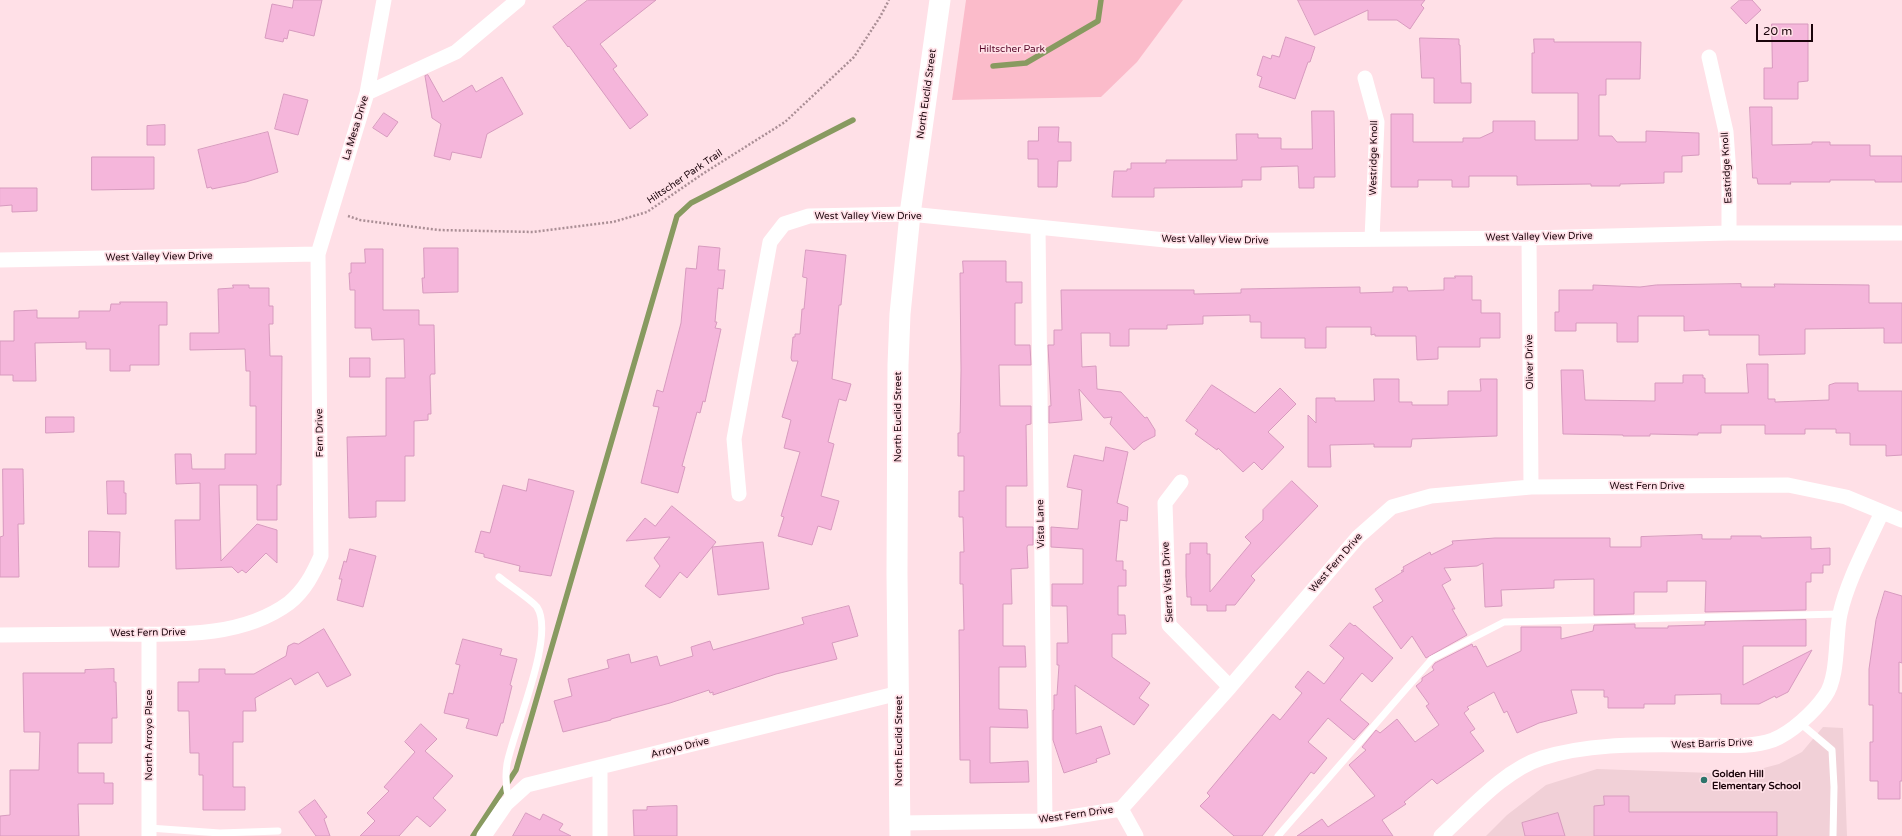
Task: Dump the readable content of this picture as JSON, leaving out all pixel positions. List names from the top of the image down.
{
  "streets": {
    "main road": ["North Euclid Street"],
    "street": [
      "La Mesa Drive",
      "Westridge Knoll",
      "Eastridge Knoll",
      "West Valley View Drive",
      "Oliver Drive",
      "Fern Drive",
      "West Fern Drive",
      "Vista Lane",
      "Sierra Vista Drive",
      "North Arroyo Place",
      "West Barris Drive",
      "Arroyo Drive"
    ],
    "path": ["Hiltscher Park Trail"]
  },
  "crossings": [
    ["North Euclid Street", "West Valley View Drive"],
    ["North Euclid Street", "West Fern Drive"],
    ["North Euclid Street", "Arroyo Drive"],
    ["La Mesa Drive", "Hiltscher Park Trail"],
    ["La Mesa Drive", "West Valley View Drive"],
    ["La Mesa Drive", "Fern Drive"],
    ["Westridge Knoll", "West Valley View Drive"],
    ["Eastridge Knoll", "West Valley View Drive"],
    ["West Valley View Drive", "Oliver Drive"],
    ["West Valley View Drive", "Fern Drive"],
    ["West Valley View Drive", "Vista Lane"],
    ["Oliver Drive", "West Fern Drive"],
    ["Fern Drive", "West Fern Drive"],
    ["West Fern Drive", "Vista Lane"],
    ["West Fern Drive", "Sierra Vista Drive"],
    ["West Fern Drive", "North Arroyo Place"],
    ["West Fern Drive", "West Barris Drive"]
  ],
  "parks": ["Hiltscher Park"],
  "places": ["Golden Hill Elementary School"],
  "scale_bar": "20 m"
}
